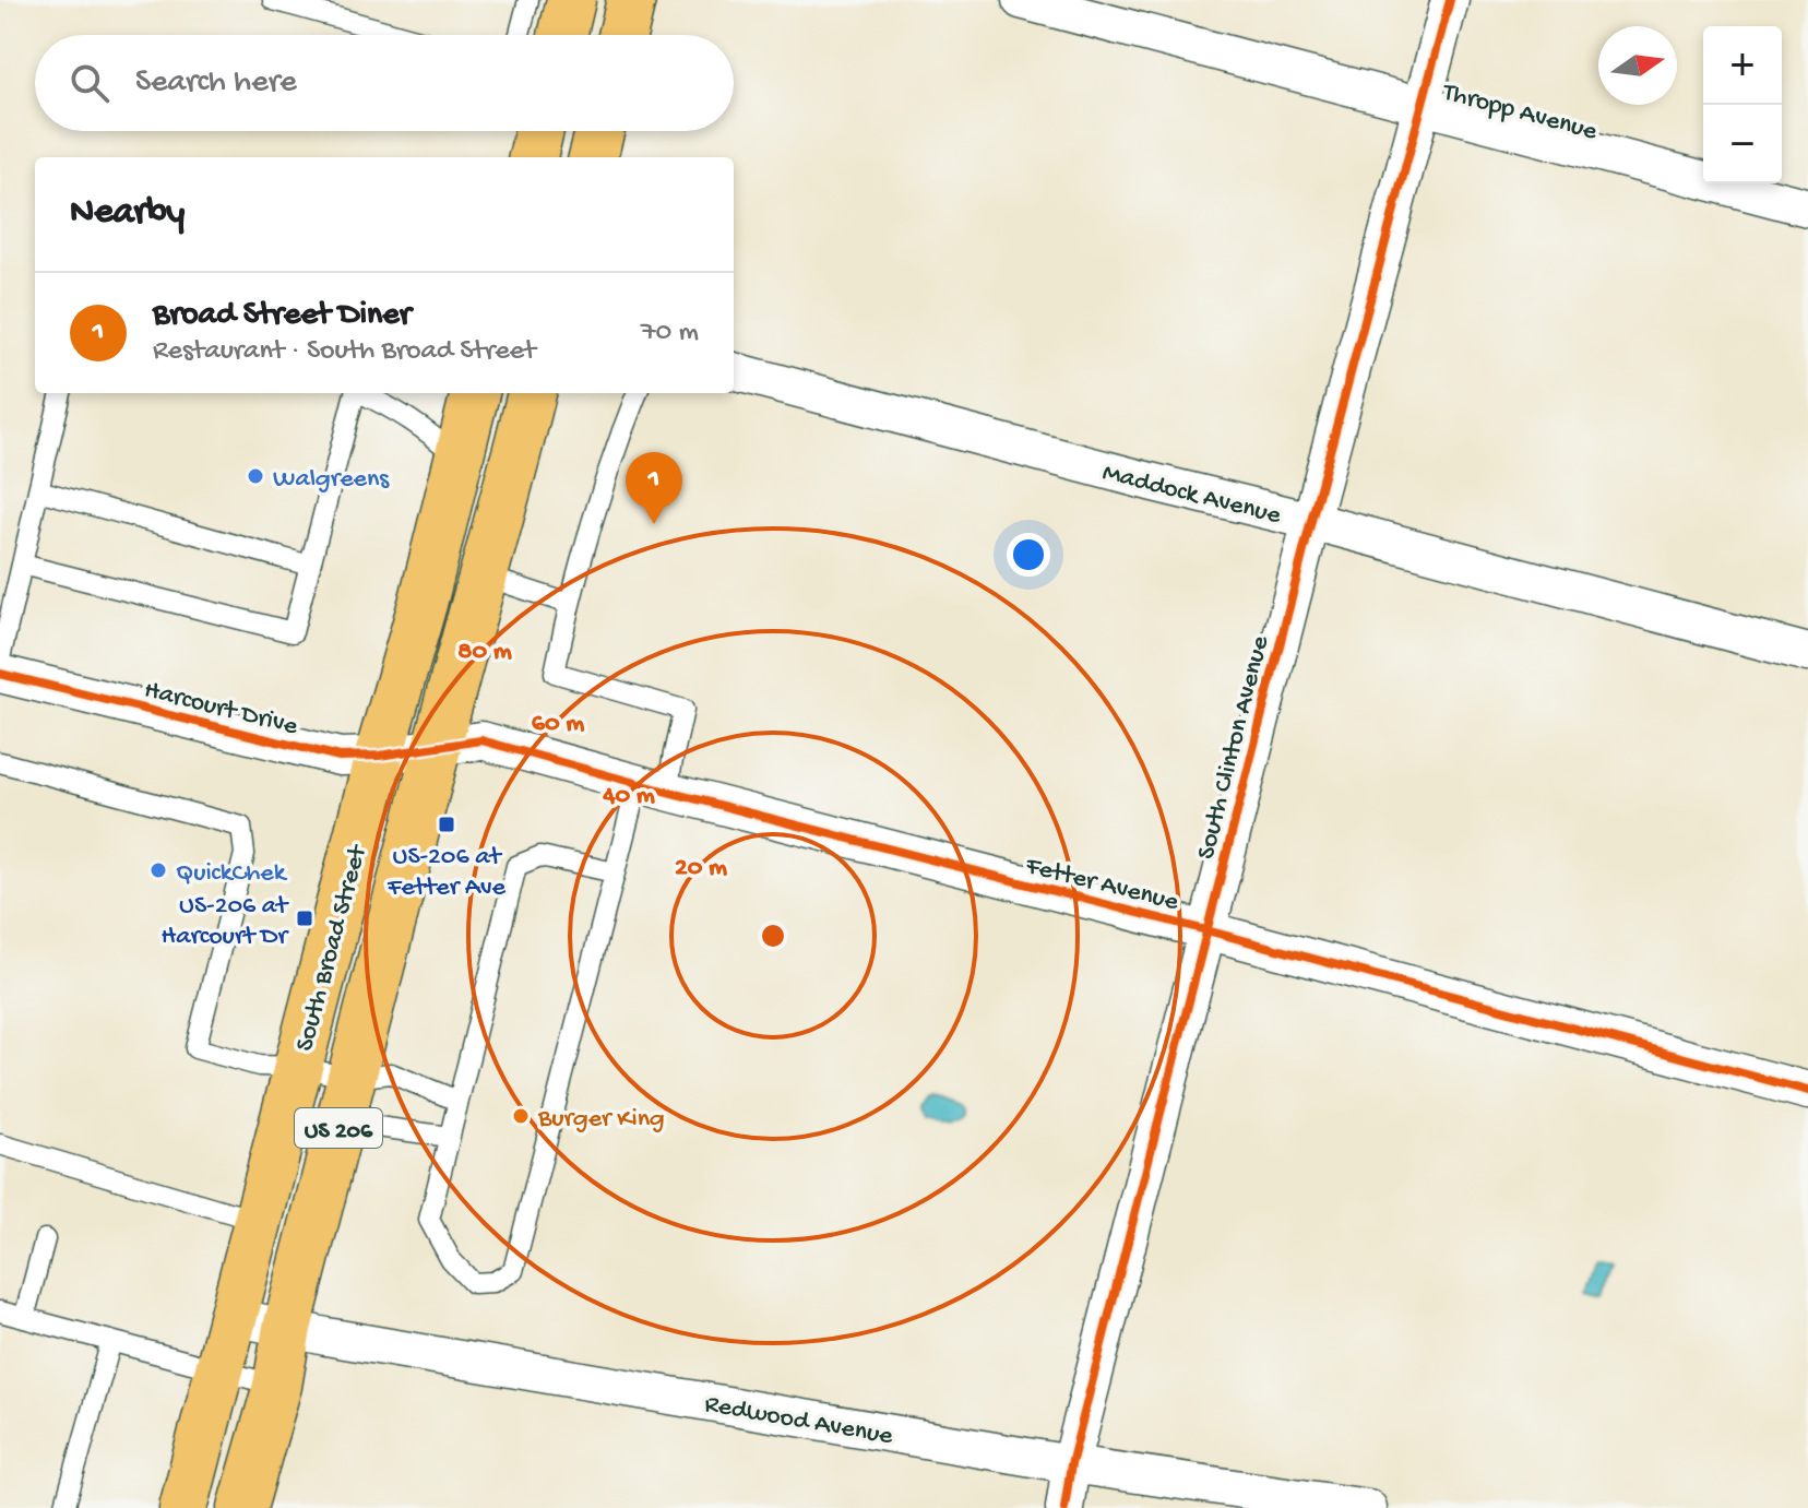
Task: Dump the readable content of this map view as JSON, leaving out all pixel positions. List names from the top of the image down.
{
  "streets": {
    "main road": ["South Broad Street", "US 206"],
    "street": [
      "Thropp Avenue",
      "Maddock Avenue",
      "Harcourt Drive",
      "South Clinton Avenue",
      "Fetter Avenue",
      "Redwood Avenue"
    ]
  },
  "crossings": [
    ["Thropp Avenue", "South Clinton Avenue"],
    ["Maddock Avenue", "South Clinton Avenue"],
    ["Harcourt Drive", "Fetter Avenue"],
    ["Harcourt Drive", "South Broad Street"],
    ["South Clinton Avenue", "Fetter Avenue"],
    ["South Clinton Avenue", "Redwood Avenue"],
    ["Fetter Avenue", "South Broad Street"],
    ["South Broad Street", "Redwood Avenue"]
  ],
  "places": {
    "other": ["Walgreens", "QuickChek", "Burger King"],
    "transit": ["US-206 at Fetter Ave", "US-206 at Harcourt Dr"]
  },
  "north": "right",
  "page": {
    "map_buttons": ["+", "−"],
    "search": "Search here",
    "heading": "Nearby",
    "list": [
      {
        "mark": "1",
        "name": "Broad Street Diner",
        "note": "Restaurant · South Broad Street",
        "value": "70 m"
      }
    ],
    "pins": "1"
  },
  "rings": [
    "80 m",
    "60 m",
    "40 m",
    "20 m"
  ]
}
